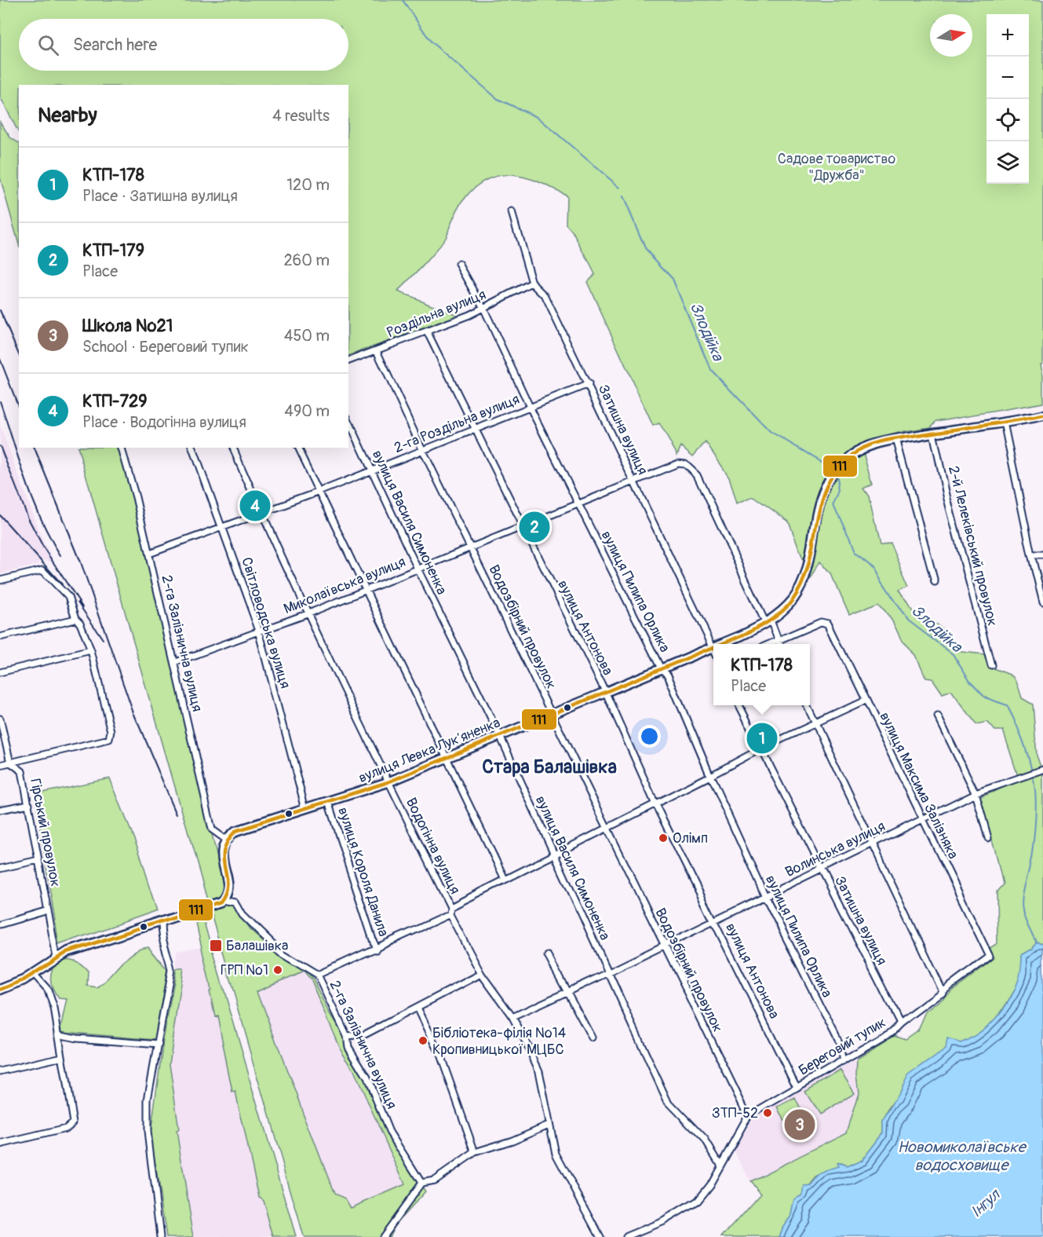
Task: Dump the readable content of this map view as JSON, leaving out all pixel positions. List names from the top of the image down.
{
  "streets": {
    "street": [
      "Роздільна вулиця",
      "2-га Роздільна вулиця",
      "Затишна вулиця",
      "вулиця Василя Симоненка",
      "2-й Лелеківський провулок",
      "Миколаївська вулиця",
      "вулиця Пилипа Орлика",
      "Світловодська вулиця",
      "Водозбірний провулок",
      "вулиця Антонова",
      "2-га Залізнична вулиця",
      "вулиця Левка Лукʼяненка",
      "вулиця Максима Залізняка",
      "Гірський провулок",
      "Водогінна вулиця",
      "Волинська вулиця",
      "вулиця Короля Данила",
      "Береговий тупик"
    ]
  },
  "crossings": [
    ["Роздільна вулиця", "Затишна вулиця"],
    ["Роздільна вулиця", "вулиця Пилипа Орлика"],
    ["Роздільна вулиця", "Водозбірний провулок"],
    ["Роздільна вулиця", "вулиця Антонова"],
    ["2-га Роздільна вулиця", "Затишна вулиця"],
    ["2-га Роздільна вулиця", "вулиця Василя Симоненка"],
    ["2-га Роздільна вулиця", "вулиця Пилипа Орлика"],
    ["2-га Роздільна вулиця", "Світловодська вулиця"],
    ["2-га Роздільна вулиця", "Водозбірний провулок"],
    ["2-га Роздільна вулиця", "вулиця Антонова"],
    ["2-га Роздільна вулиця", "2-га Залізнична вулиця"],
    ["2-га Роздільна вулиця", "Водогінна вулиця"],
    ["Затишна вулиця", "Миколаївська вулиця"],
    ["Затишна вулиця", "вулиця Левка Лукʼяненка"],
    ["Затишна вулиця", "Волинська вулиця"],
    ["Затишна вулиця", "Береговий тупик"],
    ["вулиця Василя Симоненка", "Миколаївська вулиця"],
    ["вулиця Василя Симоненка", "вулиця Левка Лукʼяненка"],
    ["вулиця Василя Симоненка", "Волинська вулиця"],
    ["2-й Лелеківський провулок", "вулиця Левка Лукʼяненка"],
    ["Миколаївська вулиця", "вулиця Пилипа Орлика"],
    ["Миколаївська вулиця", "Світловодська вулиця"],
    ["Миколаївська вулиця", "Водозбірний провулок"],
    ["Миколаївська вулиця", "вулиця Антонова"],
    ["Миколаївська вулиця", "2-га Залізнична вулиця"],
    ["Миколаївська вулиця", "вулиця Левка Лукʼяненка"],
    ["Миколаївська вулиця", "Водогінна вулиця"],
    ["вулиця Пилипа Орлика", "вулиця Левка Лукʼяненка"],
    ["вулиця Пилипа Орлика", "Волинська вулиця"],
    ["вулиця Пилипа Орлика", "Береговий тупик"],
    ["Світловодська вулиця", "вулиця Левка Лукʼяненка"],
    ["Водозбірний провулок", "вулиця Левка Лукʼяненка"],
    ["Водозбірний провулок", "Волинська вулиця"],
    ["Водозбірний провулок", "Береговий тупик"],
    ["вулиця Антонова", "вулиця Левка Лукʼяненка"],
    ["вулиця Антонова", "Волинська вулиця"],
    ["вулиця Антонова", "Береговий тупик"],
    ["2-га Залізнична вулиця", "вулиця Левка Лукʼяненка"],
    ["вулиця Левка Лукʼяненка", "Водогінна вулиця"],
    ["вулиця Левка Лукʼяненка", "вулиця Короля Данила"],
    ["вулиця Максима Залізняка", "Волинська вулиця"],
    ["вулиця Максима Залізняка", "Береговий тупик"],
    ["Водогінна вулиця", "Волинська вулиця"]
  ],
  "districts": ["Стара Балашівка"],
  "water": ["Злодійка", "Новомиколаївське водосховище", "Інгул"],
  "parks": ["Садове товариство \"Дружба\""],
  "places": {
    "other": [
      "Олімп",
      "ГРП №1",
      "Бібліотека-філія №14 Кропивницької МЦБС",
      "ЗТП-52"
    ],
    "transit": ["Балашівка"]
  },
  "lines": ["transit line 111"],
  "north": "right",
  "page": {
    "map_buttons": ["+", "−"],
    "search": "Search here",
    "heading": ["Nearby", "4 results"],
    "list": [
      {
        "mark": "1",
        "name": "КТП-178",
        "note": "Place · Затишна вулиця",
        "value": "120 m"
      },
      {
        "mark": "2",
        "name": "КТП-179",
        "note": "Place",
        "value": "260 m"
      },
      {
        "mark": "3",
        "name": "Школа №21",
        "note": "School · Береговий тупик",
        "value": "450 m"
      },
      {
        "mark": "4",
        "name": "КТП-729",
        "note": "Place · Водогінна вулиця",
        "value": "490 m"
      }
    ],
    "pins": [
      "4",
      "2",
      "1",
      "3"
    ],
    "popup": ["КТП-178", "Place"]
  }
}
